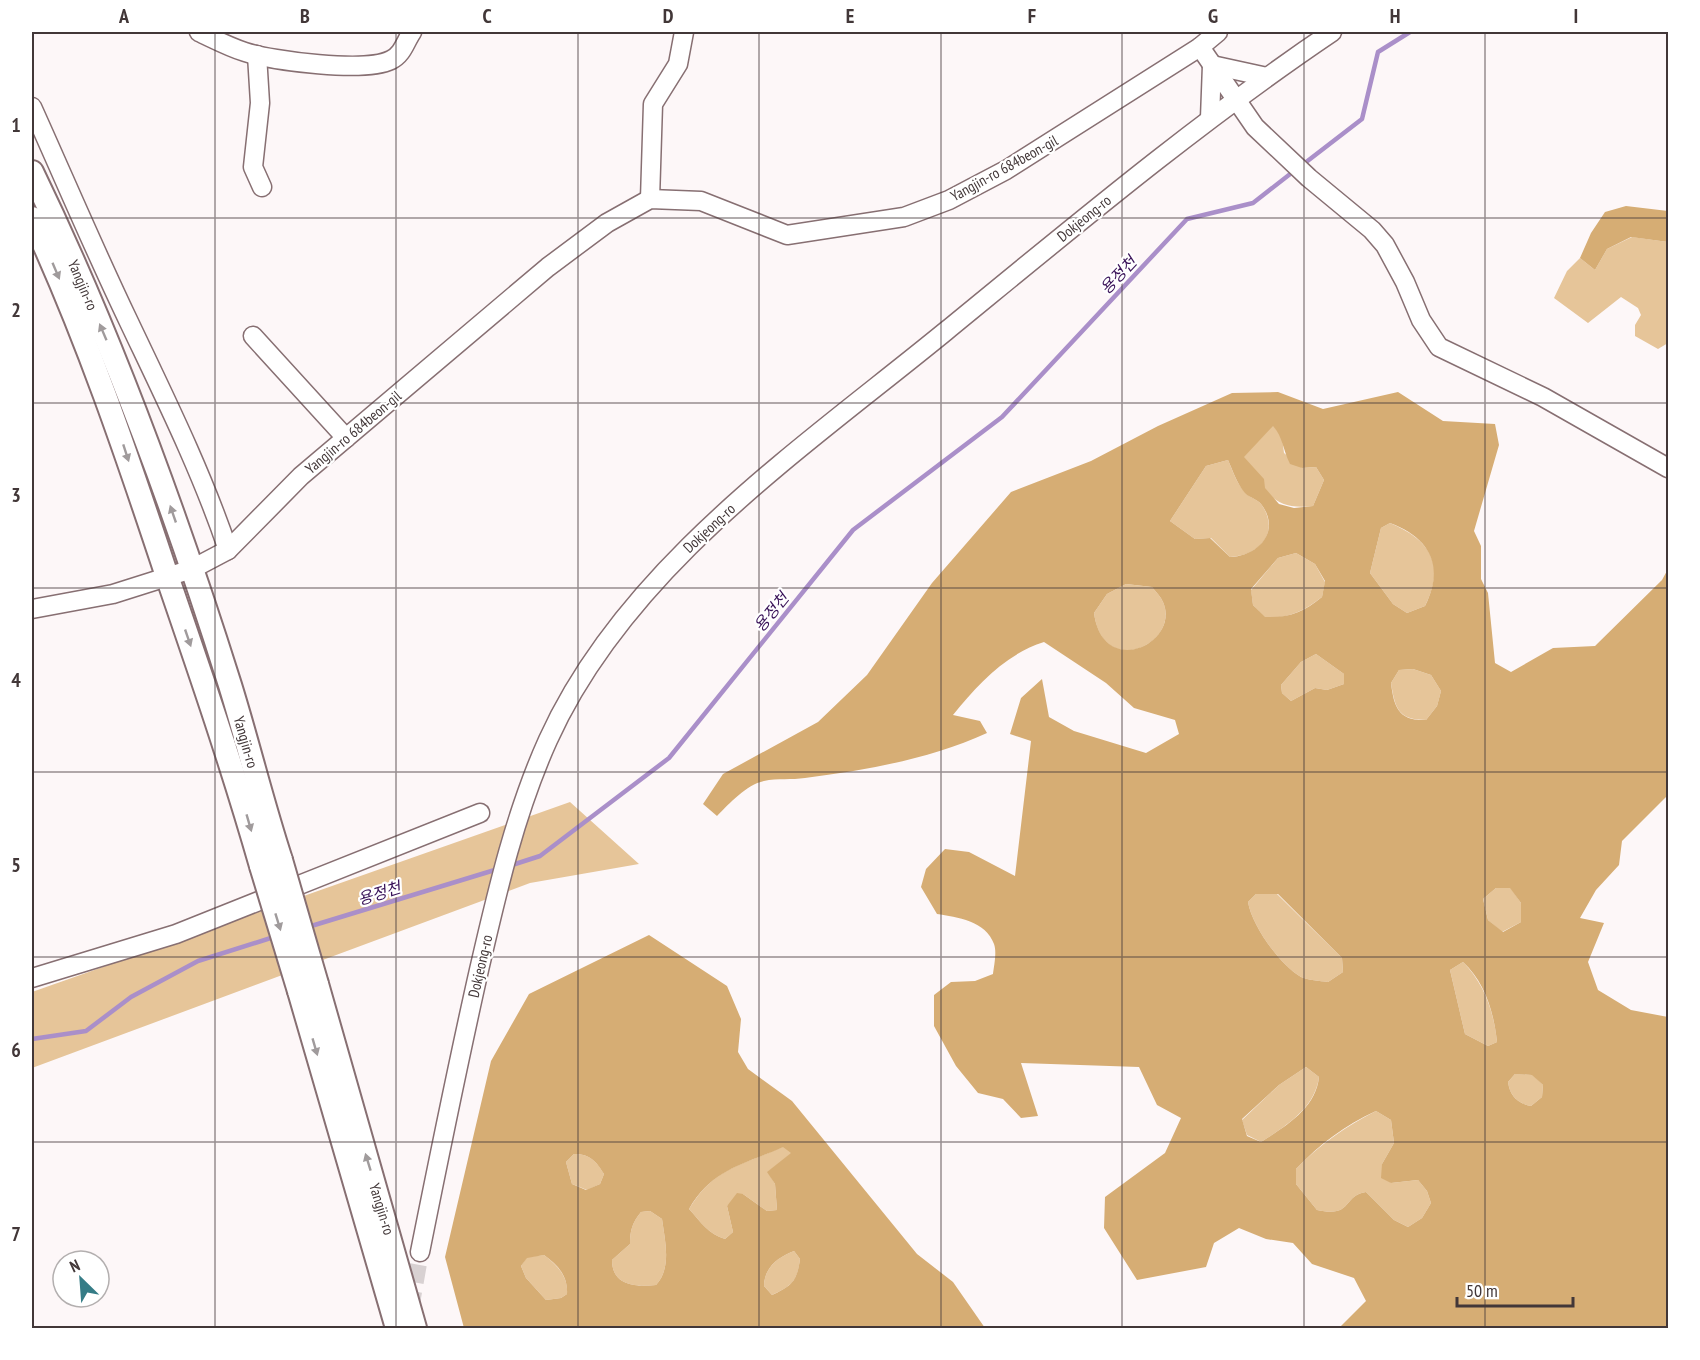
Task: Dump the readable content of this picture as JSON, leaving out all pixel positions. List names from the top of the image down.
{
  "streets": {
    "main road": ["Yangjin-ro"],
    "street": ["Yangjin-ro 684beon-gil", "Dokjeong-ro"]
  },
  "crossings": [
    ["Yangjin-ro 684beon-gil", "Yangjin-ro"]
  ],
  "water": ["용정천"],
  "scale_bar": "50 m",
  "north": "top left",
  "grid": {
    "columns": [
      "A",
      "B",
      "C",
      "D",
      "E",
      "F",
      "G",
      "H",
      "I"
    ],
    "rows": [
      "1",
      "2",
      "3",
      "4",
      "5",
      "6",
      "7"
    ]
  }
}
